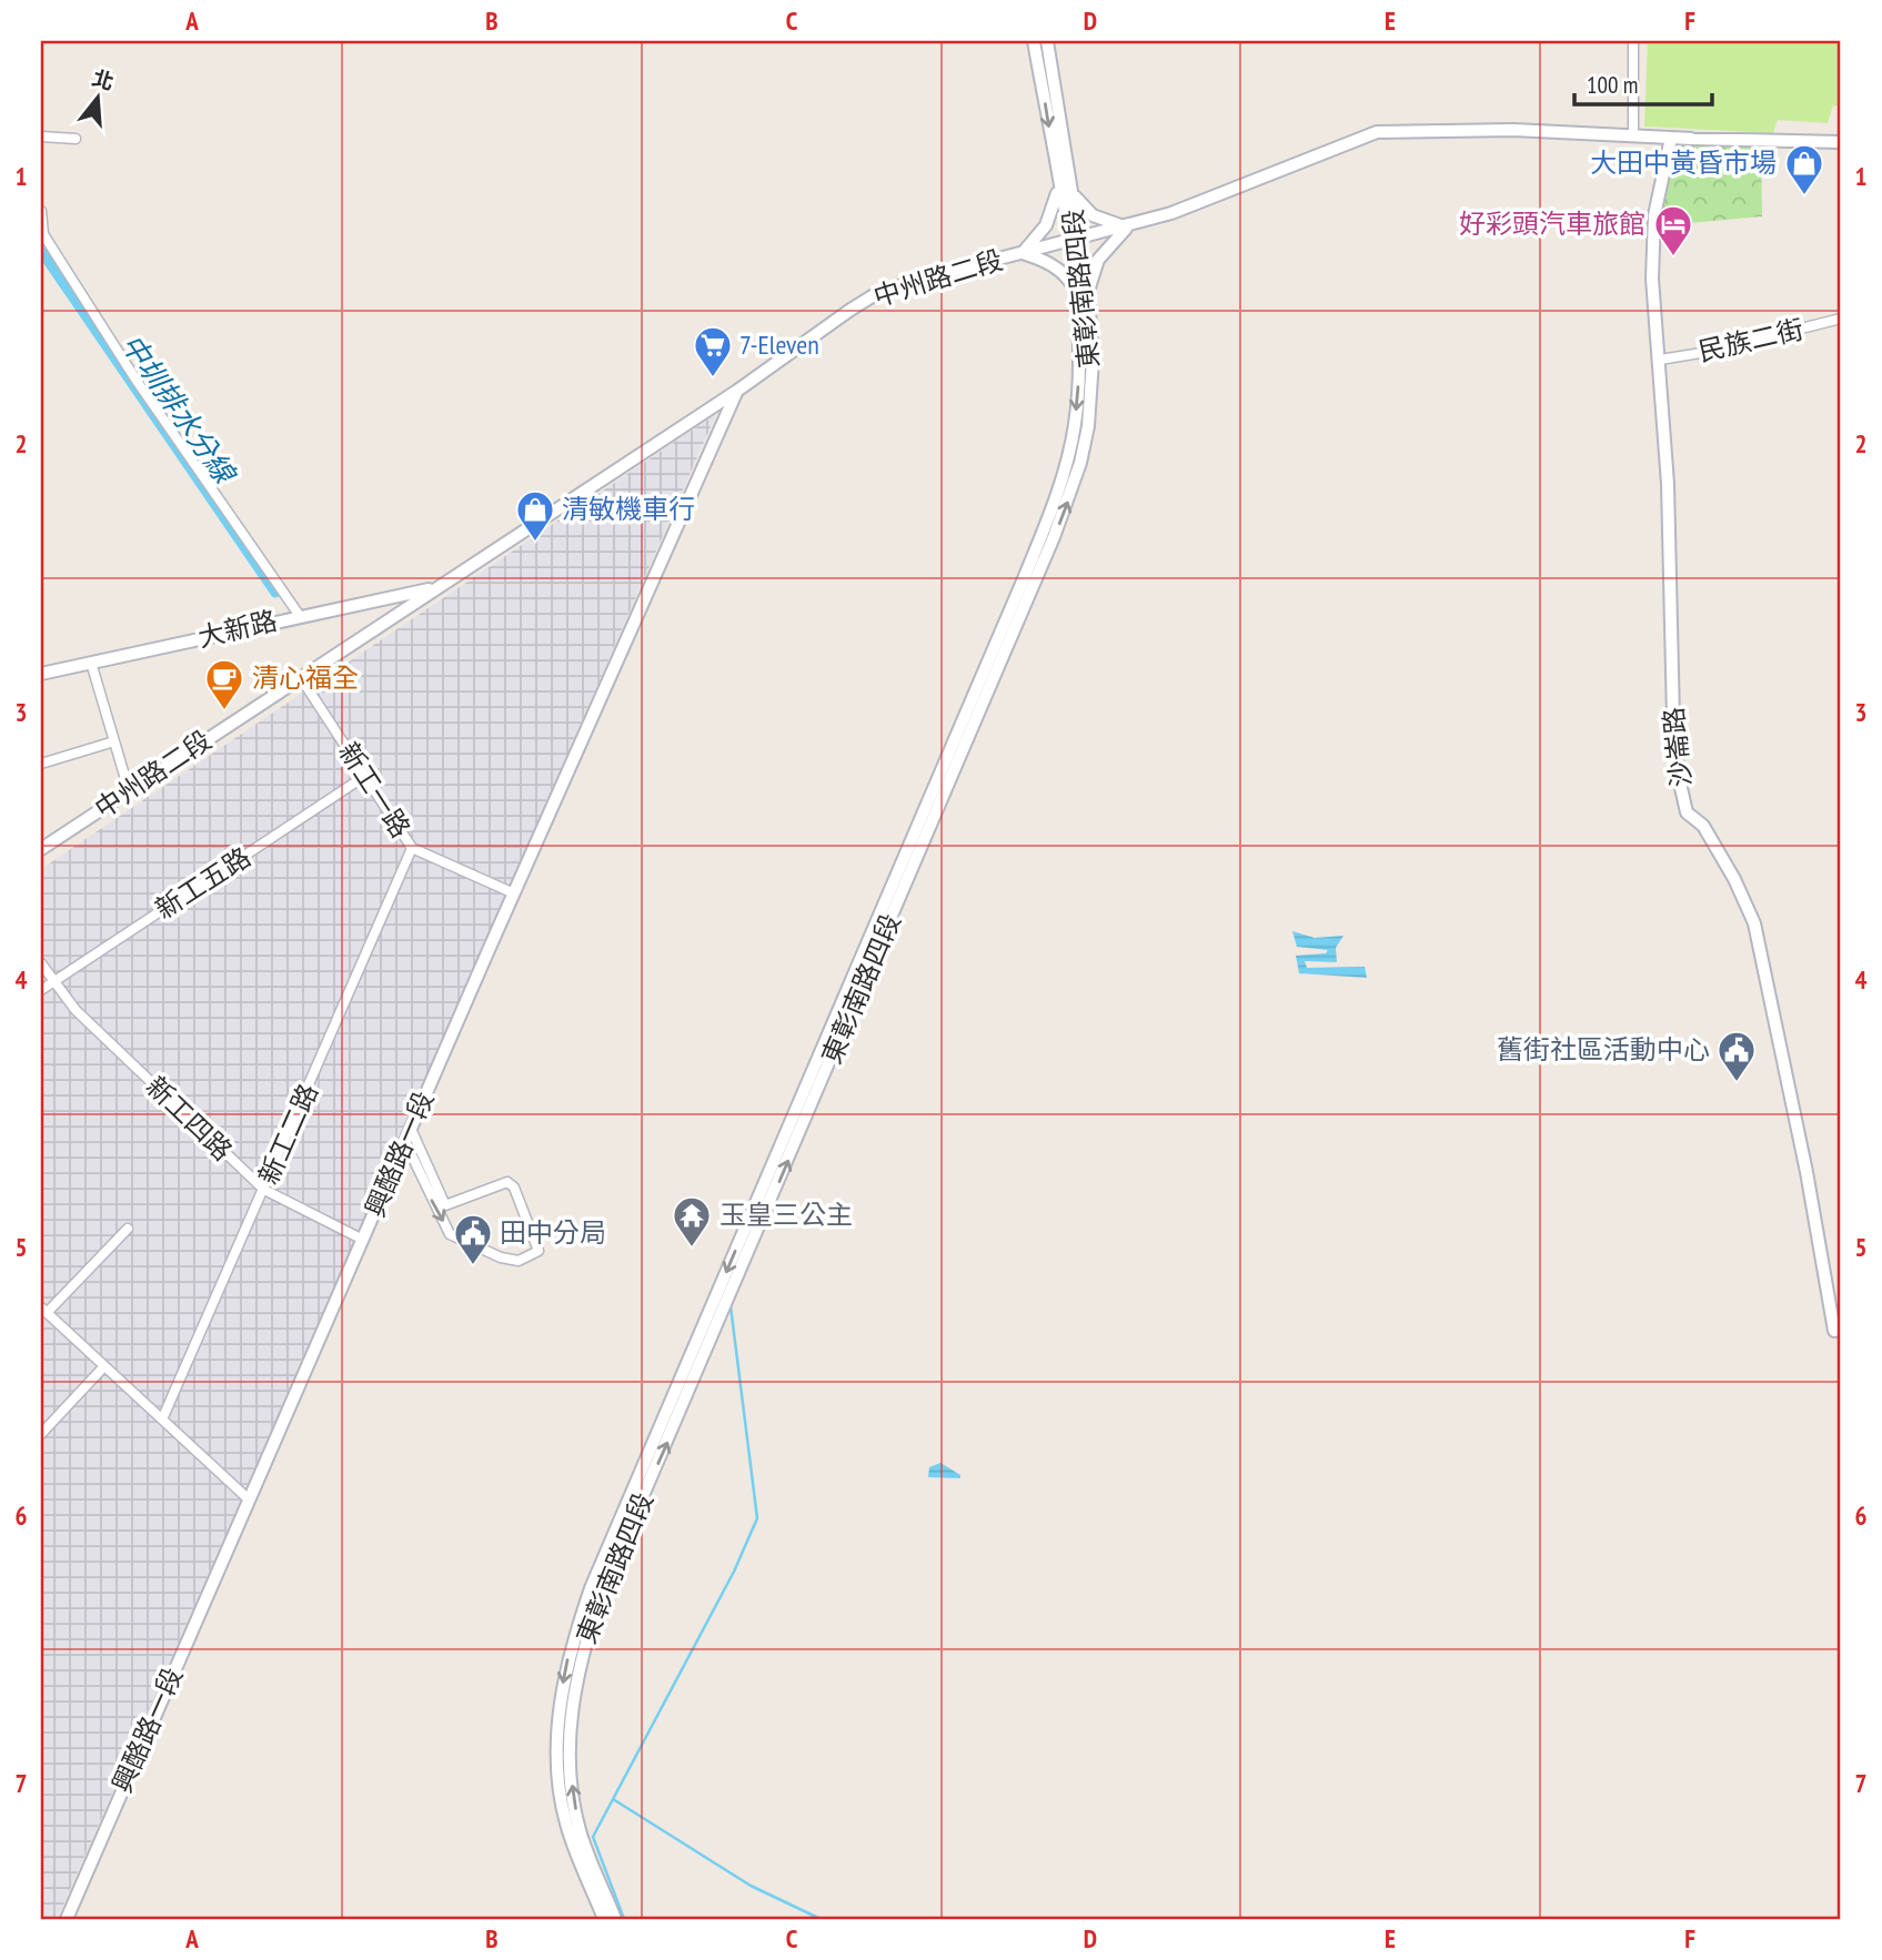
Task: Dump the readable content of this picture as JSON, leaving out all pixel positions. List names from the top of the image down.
{
  "streets": {
    "street": [
      "中州路二段",
      "東彰南路四段",
      "民族二街",
      "大新路",
      "沙崙路",
      "新工一路",
      "新工五路",
      "新工四路",
      "新工二路",
      "興酪路一段"
    ]
  },
  "crossings": [
    ["中州路二段", "東彰南路四段"],
    ["中州路二段", "大新路"],
    ["中州路二段", "沙崙路"],
    ["中州路二段", "新工一路"],
    ["中州路二段", "興酪路一段"],
    ["民族二街", "沙崙路"],
    ["新工一路", "新工五路"],
    ["新工一路", "新工二路"],
    ["新工一路", "興酪路一段"],
    ["新工五路", "新工四路"],
    ["新工四路", "新工二路"],
    ["新工四路", "興酪路一段"]
  ],
  "water": ["中圳排水分線"],
  "places": {
    "shop": ["大田中黃昏市場", "清敏機車行"],
    "hotel": ["好彩頭汽車旅館"],
    "supermarket": ["7-Eleven"],
    "cafe": ["清心福全"],
    "public building": ["舊街社區活動中心", "田中分局"],
    "temple": ["玉皇三公主"]
  },
  "scale_bar": "100 m",
  "north": "top",
  "grid": {
    "columns": [
      "A",
      "B",
      "C",
      "D",
      "E",
      "F"
    ],
    "rows": [
      "1",
      "2",
      "3",
      "4",
      "5",
      "6",
      "7"
    ]
  }
}
